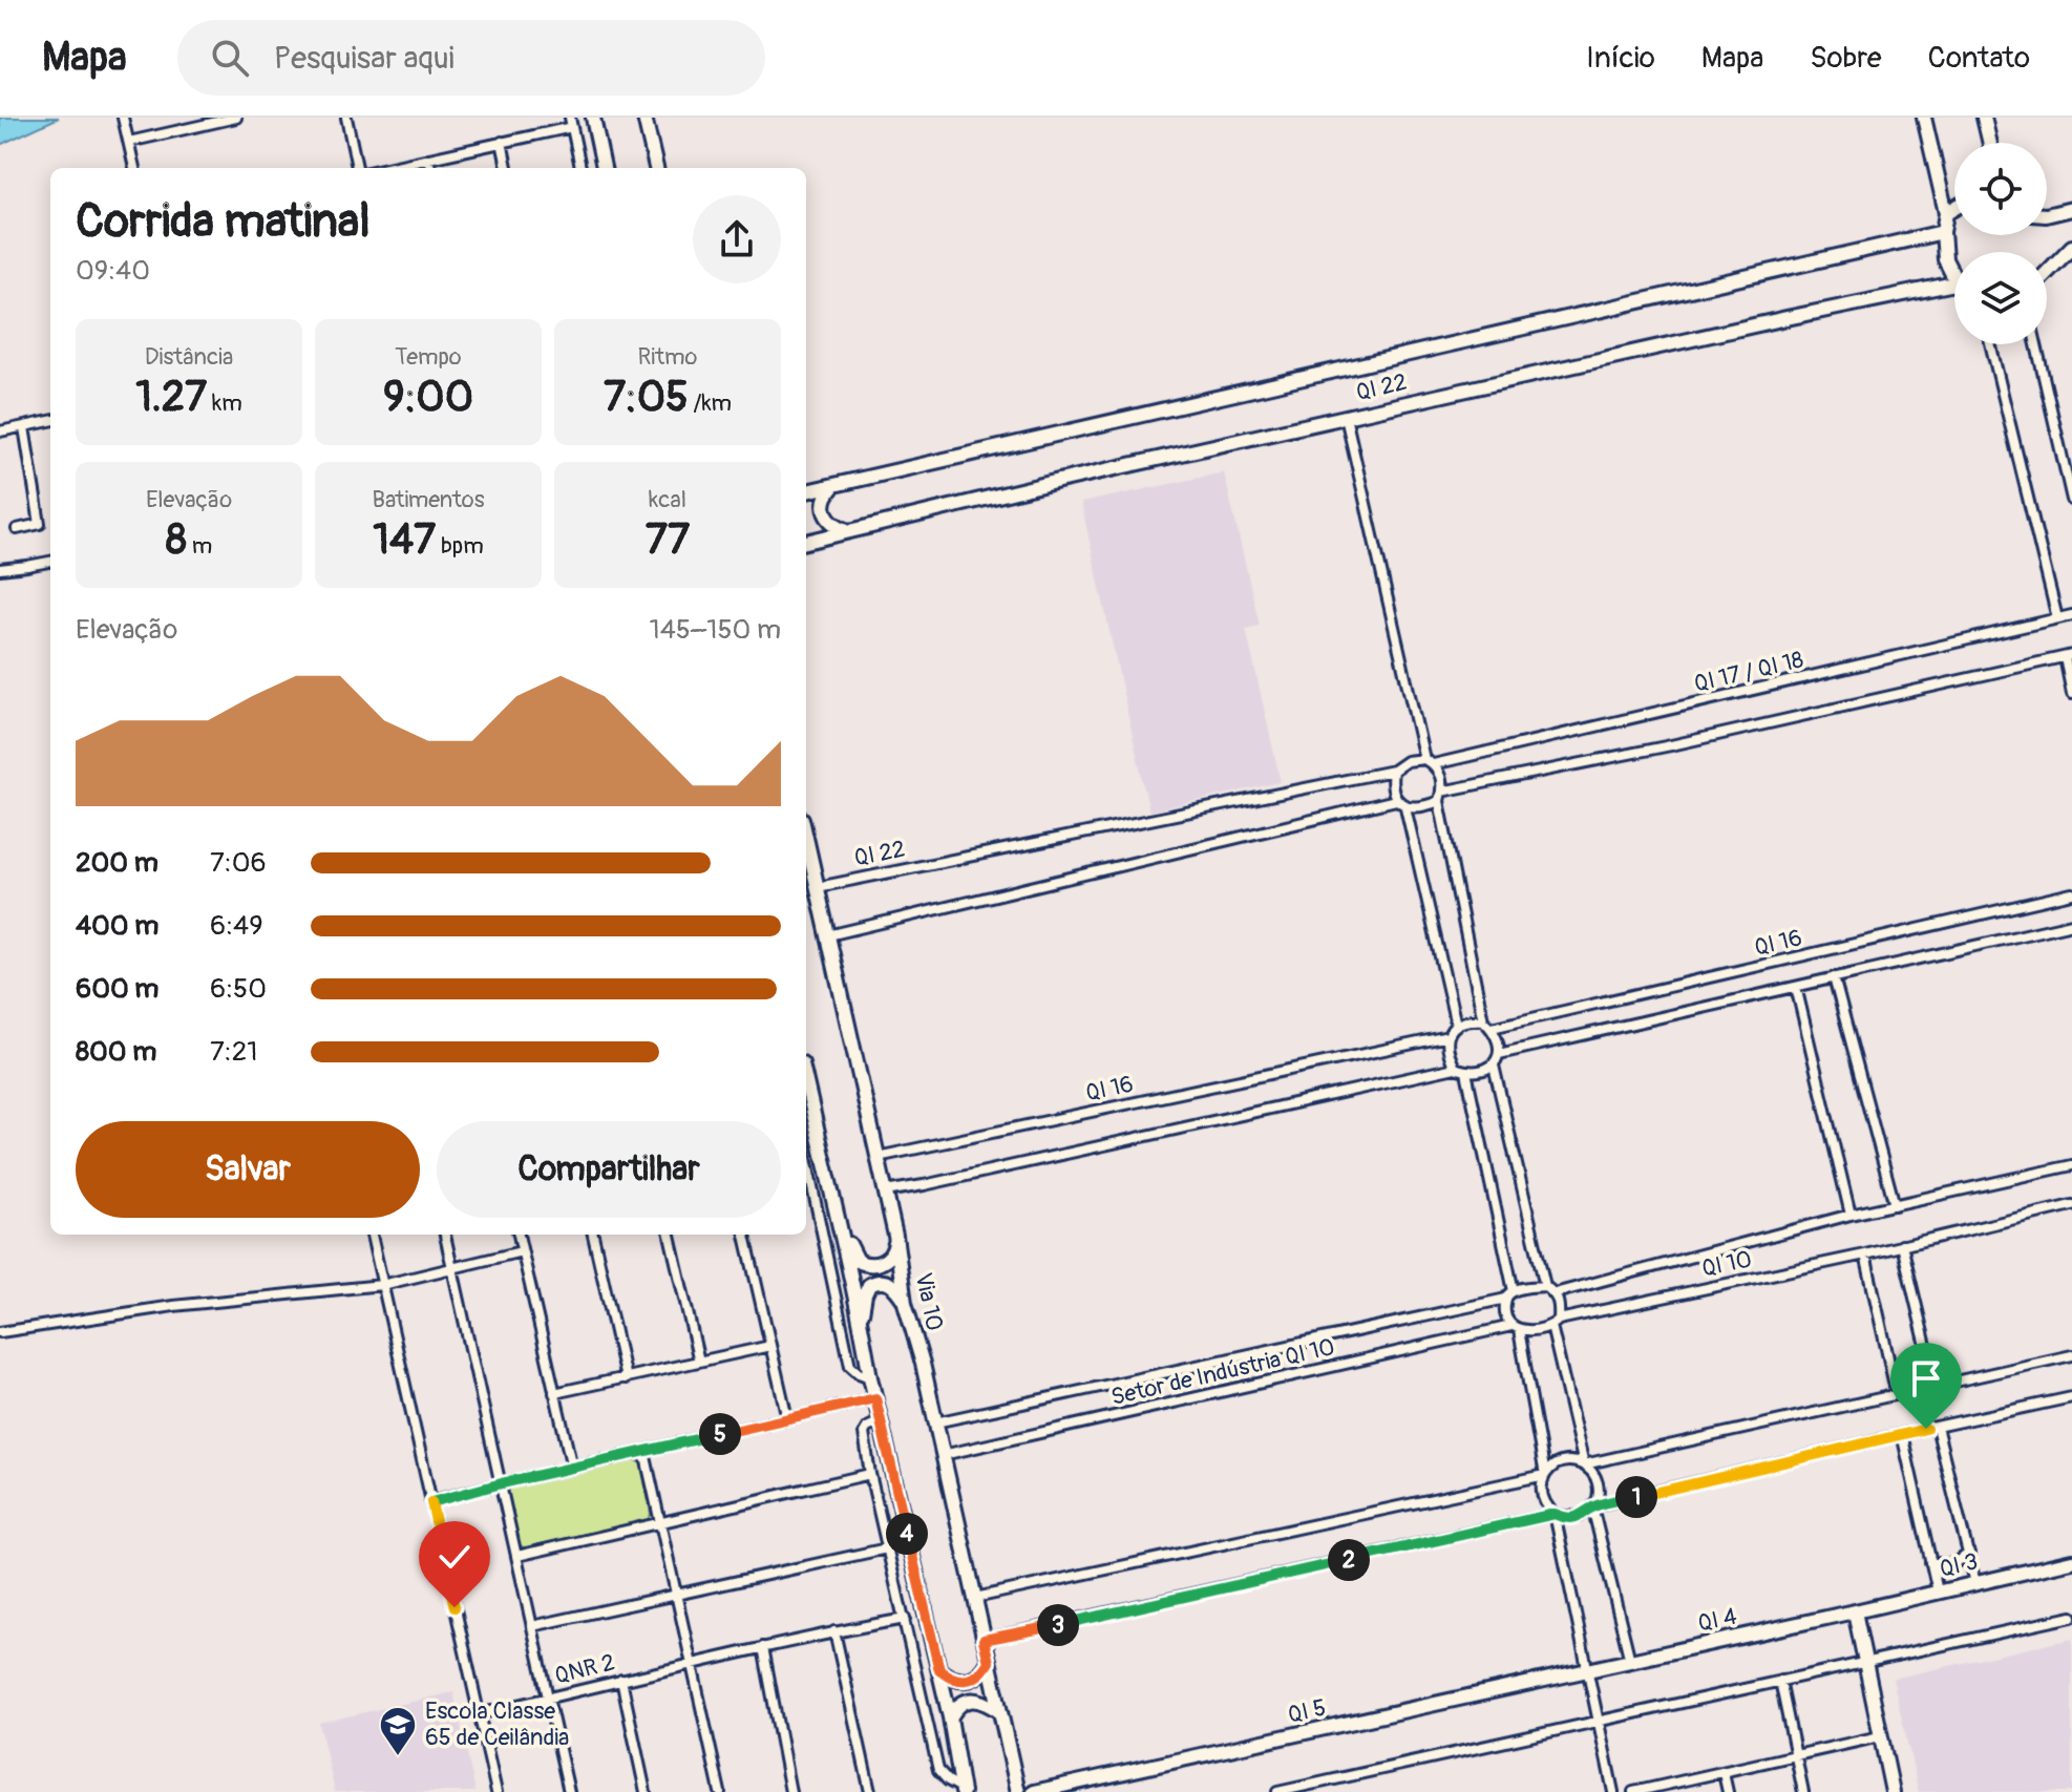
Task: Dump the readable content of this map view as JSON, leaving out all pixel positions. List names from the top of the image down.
{
  "streets": {
    "street": [
      "QI 22",
      "QI 17 / QI 18",
      "QI 16",
      "QI 10",
      "Via 10",
      "Setor de Indústria QI 10",
      "QI 3",
      "QI 4",
      "QNR 2",
      "QI 5"
    ]
  },
  "crossings": [
    ["QI 22", "QI 17 / QI 18"],
    ["QI 22", "Via 10"],
    ["QI 16", "Via 10"],
    ["QI 10", "Setor de Indústria QI 10"],
    ["Via 10", "Setor de Indústria QI 10"],
    ["QI 3", "QI 4"],
    ["QI 4", "QI 5"]
  ],
  "places": {
    "school or university": ["Escola Classe 65 de Ceilândia"]
  },
  "page": {
    "header": "Mapa",
    "search": "Pesquisar aqui",
    "nav": [
      "Início",
      "Mapa",
      "Sobre",
      "Contato"
    ],
    "heading": ["Corrida matinal", "09:40"],
    "stats": [
      ["Distância", "1.27 km"],
      ["Tempo", "9:00"],
      ["Ritmo", "7:05 /km"],
      ["Elevação", "8 m"],
      ["Batimentos", "147 bpm"],
      ["kcal", "77"]
    ],
    "chart": ["Elevação", "145–150 m"],
    "list": [
      {
        "name": "200 m",
        "note": "7:06"
      },
      {
        "name": "400 m",
        "note": "6:49"
      },
      {
        "name": "600 m",
        "note": "6:50"
      },
      {
        "name": "800 m",
        "note": "7:21"
      }
    ],
    "buttons": ["Salvar", "Compartilhar"],
    "pins": [
      "5",
      "1",
      "4",
      "2",
      "3"
    ]
  }
}
